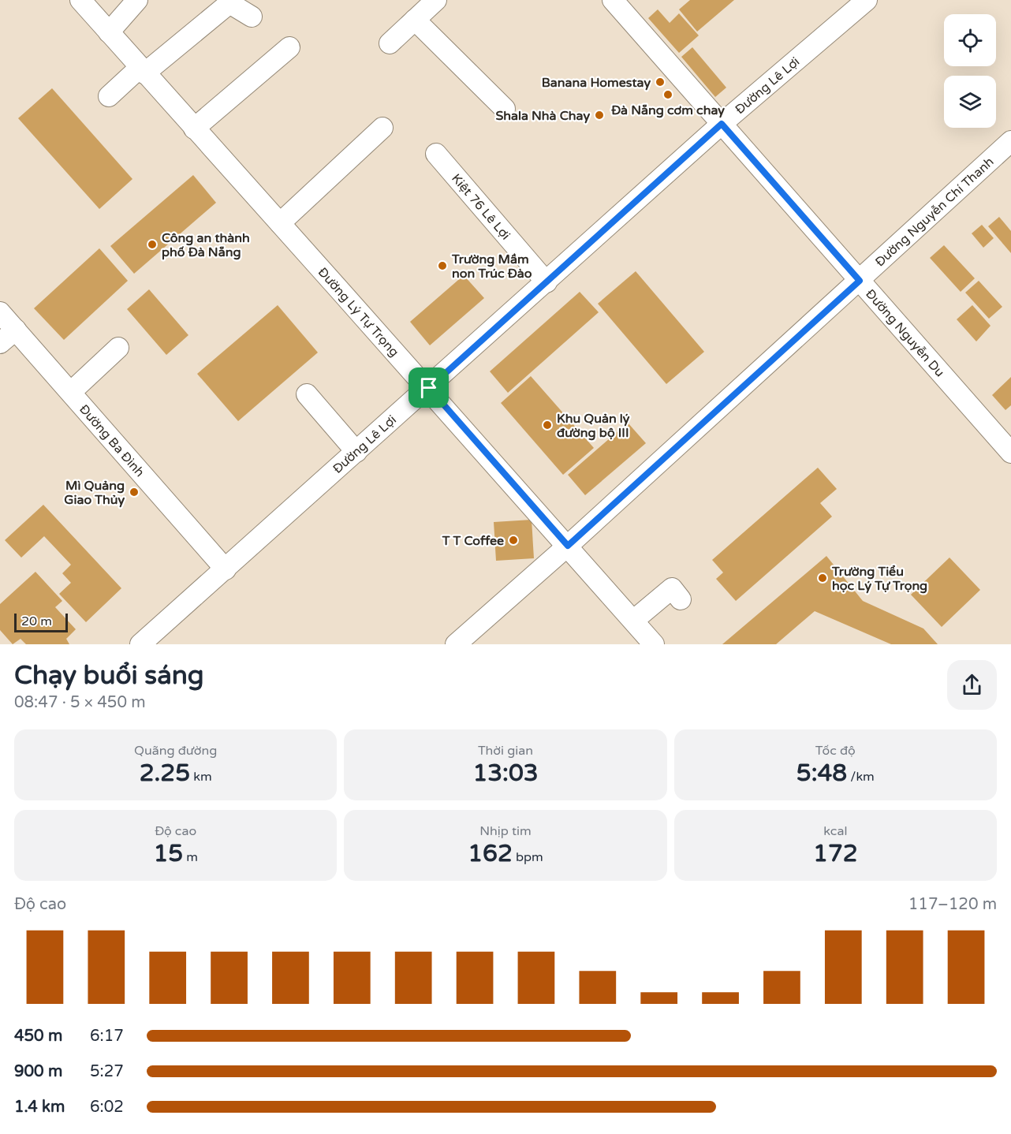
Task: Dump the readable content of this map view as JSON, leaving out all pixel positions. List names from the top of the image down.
{
  "streets": {
    "street": [
      "Đường Lê Lợi",
      "Kiệt 76 Lê Lợi",
      "Đường Nguyễn Chí Thanh",
      "Đường Lý Tự Trọng",
      "Đường Nguyễn Du",
      "Đường Ba Đình"
    ]
  },
  "crossings": [
    ["Đường Lê Lợi", "Kiệt 76 Lê Lợi"],
    ["Đường Lê Lợi", "Đường Lý Tự Trọng"],
    ["Đường Lê Lợi", "Đường Nguyễn Du"],
    ["Đường Lê Lợi", "Đường Ba Đình"],
    ["Đường Nguyễn Chí Thanh", "Đường Lý Tự Trọng"],
    ["Đường Nguyễn Chí Thanh", "Đường Nguyễn Du"]
  ],
  "places": [
    "Banana Homestay",
    "Đà Nẵng cơm chay",
    "Shala Nhà Chay",
    "Công an thành phố Đà Nẵng",
    "Trường Mầm non Trúc Đào",
    "Khu Quản lý đường bộ III",
    "Mì Quảng Giao Thủy",
    "T T Coffee",
    "Trường Tiểu học Lý Tự Trọng"
  ],
  "scale_bar": "20 m",
  "page": {
    "scale": "20 m",
    "heading": ["Chạy buổi sáng", "08:47 · 5 × 450 m"],
    "stats": [
      ["Quãng đường", "2.25 km"],
      ["Thời gian", "13:03"],
      ["Tốc độ", "5:48 /km"],
      ["Độ cao", "15 m"],
      ["Nhịp tim", "162 bpm"],
      ["kcal", "172"]
    ],
    "chart": ["Độ cao", "117–120 m"],
    "list": [
      {
        "name": "450 m",
        "note": "6:17"
      },
      {
        "name": "900 m",
        "note": "5:27"
      },
      {
        "name": "1.4 km",
        "note": "6:02"
      }
    ]
  }
}
